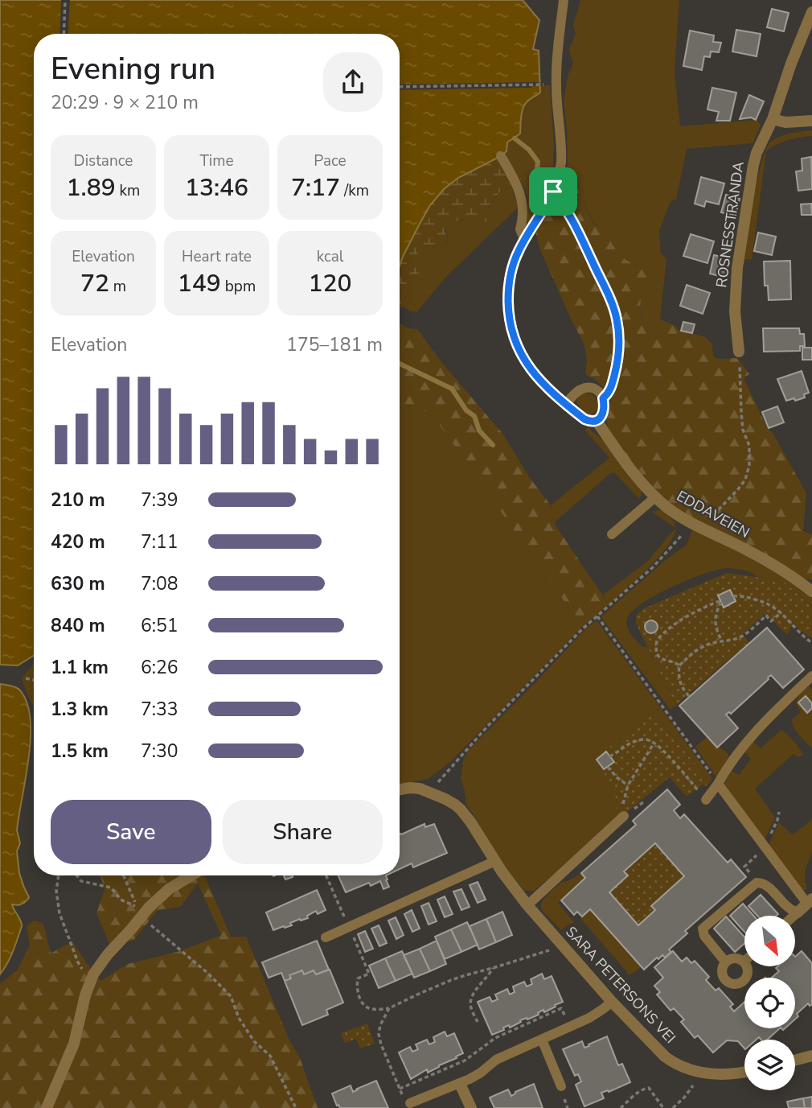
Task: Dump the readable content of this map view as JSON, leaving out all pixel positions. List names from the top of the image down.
{
  "streets": {
    "street": ["ROSNESSTRANDA", "EDDAVEIEN", "SARA PETERSONS VEI"]
  },
  "north": "bottom right",
  "page": {
    "heading": ["Evening run", "20:29 · 9 × 210 m"],
    "stats": [
      ["Distance", "1.89 km"],
      ["Time", "13:46"],
      ["Pace", "7:17 /km"],
      ["Elevation", "72 m"],
      ["Heart rate", "149 bpm"],
      ["kcal", "120"]
    ],
    "chart": ["Elevation", "175–181 m"],
    "list": [
      {
        "name": "210 m",
        "note": "7:39"
      },
      {
        "name": "420 m",
        "note": "7:11"
      },
      {
        "name": "630 m",
        "note": "7:08"
      },
      {
        "name": "840 m",
        "note": "6:51"
      },
      {
        "name": "1.1 km",
        "note": "6:26"
      },
      {
        "name": "1.3 km",
        "note": "7:33"
      },
      {
        "name": "1.5 km",
        "note": "7:30"
      }
    ],
    "buttons": ["Save", "Share"]
  }
}
